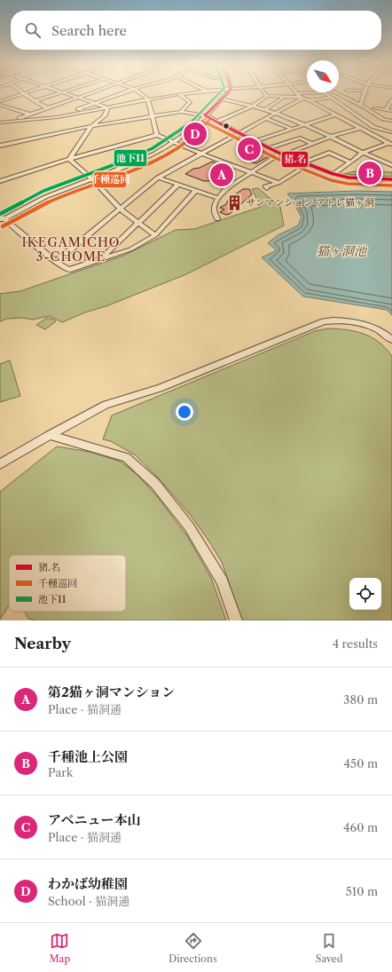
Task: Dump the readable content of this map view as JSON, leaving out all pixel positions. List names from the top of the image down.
{
  "districts": ["IKEGAMICHO 3-CHOME"],
  "water": ["猫ヶ洞池"],
  "places": {
    "building": ["サンマンション アトレ猫ヶ洞"]
  },
  "lines": ["transit line 猪.名", "transit line 池下11", "transit line 千種巡回"],
  "legend": ["猪.名", "千種巡回", "池下11"],
  "north": "bottom right",
  "page": {
    "search": "Search here",
    "pins": [
      "D",
      "C",
      "B",
      "A"
    ],
    "heading": ["Nearby", "4 results"],
    "list": [
      {
        "mark": "A",
        "name": "第2猫ヶ洞マンション",
        "note": "Place · 猫洞通",
        "value": "380 m"
      },
      {
        "mark": "B",
        "name": "千種池上公園",
        "note": "Park",
        "value": "450 m"
      },
      {
        "mark": "C",
        "name": "アベニュー本山",
        "note": "Place · 猫洞通",
        "value": "460 m"
      },
      {
        "mark": "D",
        "name": "わかば幼稚園",
        "note": "School · 猫洞通",
        "value": "510 m"
      }
    ],
    "nav": ["Map", "Directions", "Saved"]
  }
}
